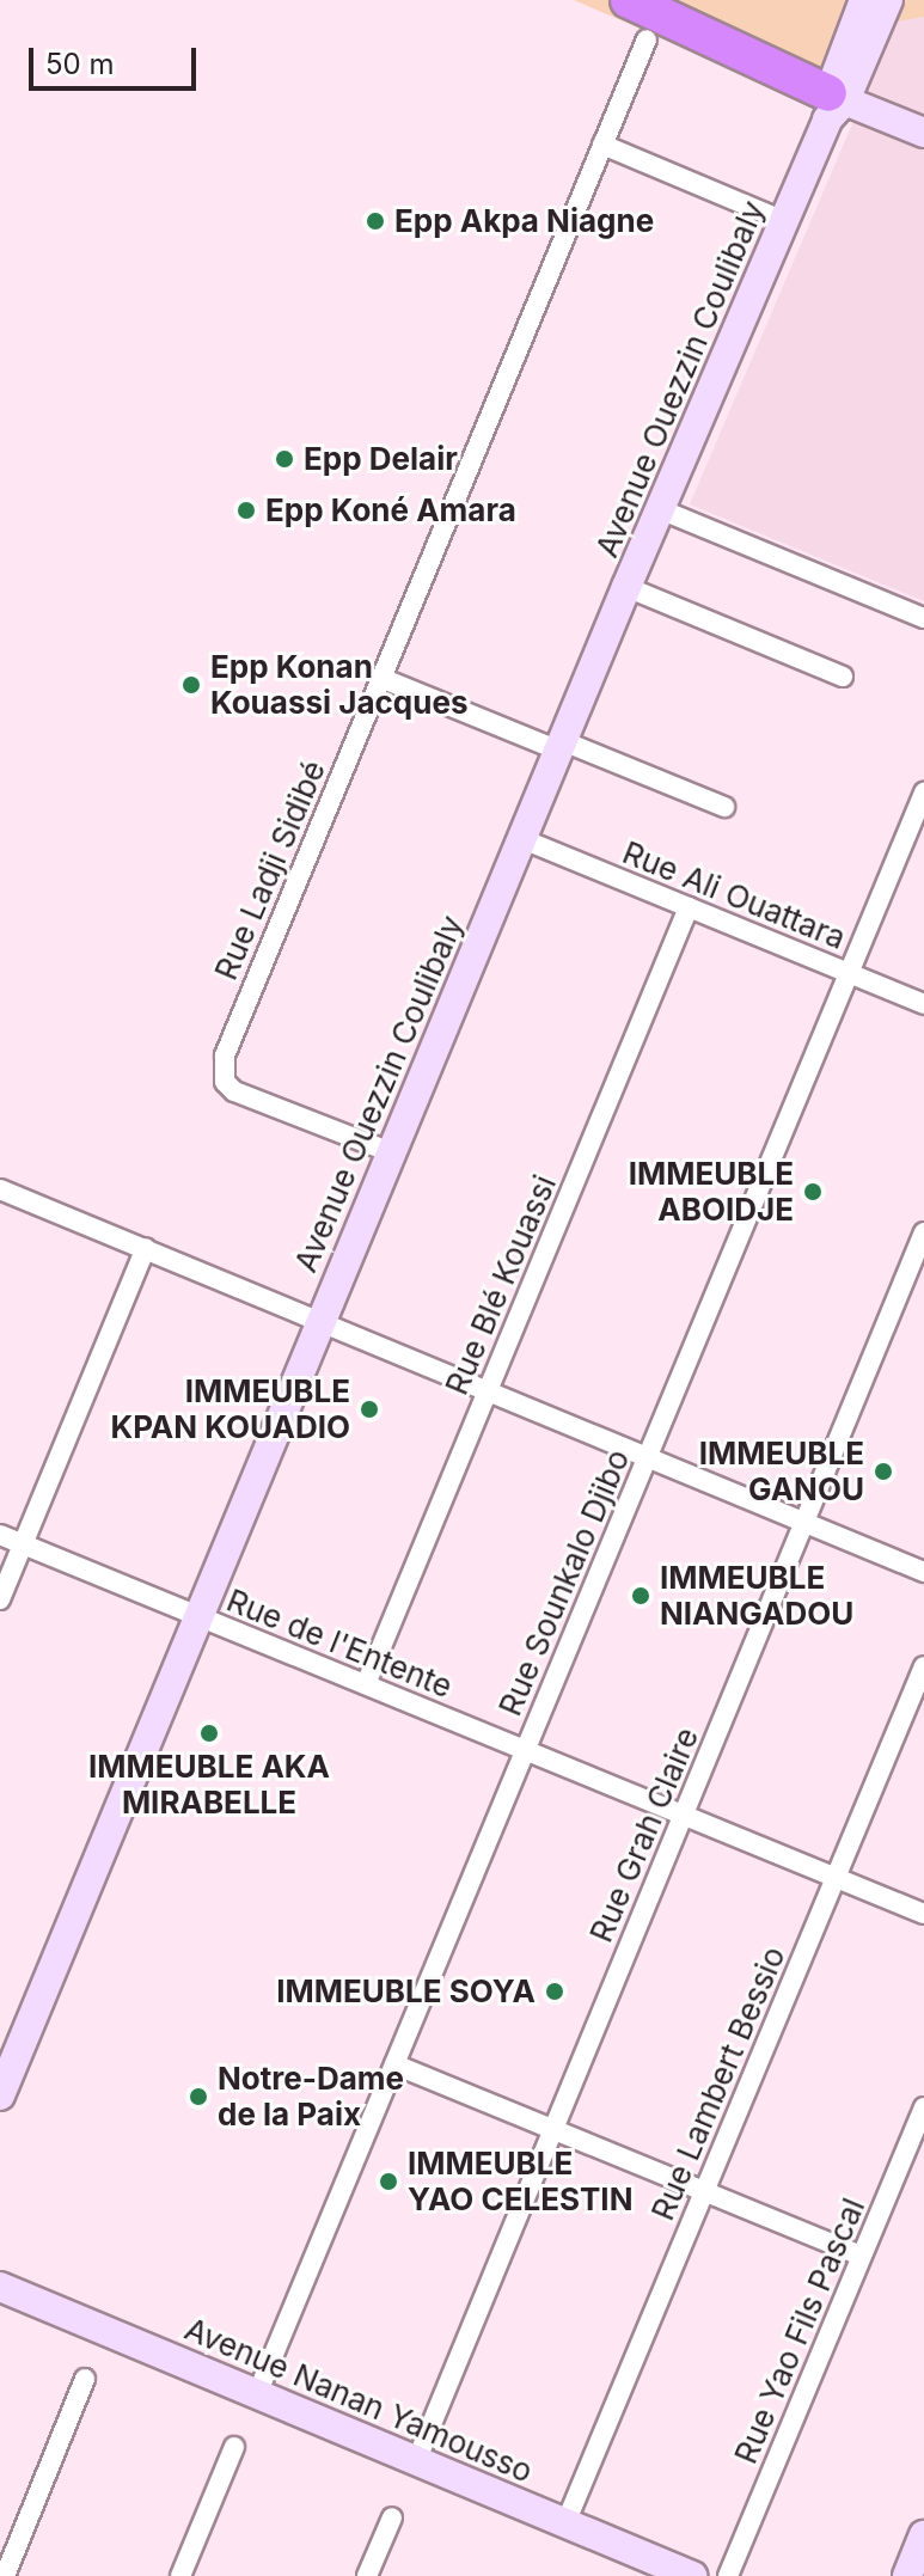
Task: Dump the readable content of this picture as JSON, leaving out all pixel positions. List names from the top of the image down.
{
  "streets": {
    "street": [
      "Avenue Ouezzin Coulibaly",
      "Rue Ladji Sidibé",
      "Rue Ali Ouattara",
      "Rue Blé Kouassi",
      "Rue Sounkalo Djibo",
      "Rue de l'Entente",
      "Rue Grah Claire",
      "Rue Lambert Bessio",
      "Rue Yao Fils Pascal",
      "Avenue Nanan Yamousso"
    ]
  },
  "crossings": [
    ["Avenue Ouezzin Coulibaly", "Rue Ladji Sidibé"],
    ["Avenue Ouezzin Coulibaly", "Rue Ali Ouattara"],
    ["Avenue Ouezzin Coulibaly", "Rue de l'Entente"],
    ["Rue Ali Ouattara", "Rue Blé Kouassi"],
    ["Rue Ali Ouattara", "Rue Sounkalo Djibo"],
    ["Rue Blé Kouassi", "Rue de l'Entente"],
    ["Rue Sounkalo Djibo", "Rue de l'Entente"],
    ["Rue Sounkalo Djibo", "Avenue Nanan Yamousso"],
    ["Rue de l'Entente", "Rue Grah Claire"],
    ["Rue de l'Entente", "Rue Lambert Bessio"],
    ["Rue Grah Claire", "Avenue Nanan Yamousso"],
    ["Rue Lambert Bessio", "Avenue Nanan Yamousso"]
  ],
  "places": [
    "Epp Akpa Niagne",
    "Epp Delair",
    "Epp Koné Amara",
    "Epp Konan Kouassi Jacques",
    "IMMEUBLE ABOIDJE",
    "IMMEUBLE KPAN KOUADIO",
    "IMMEUBLE GANOU",
    "IMMEUBLE NIANGADOU",
    "IMMEUBLE AKA MIRABELLE",
    "IMMEUBLE SOYA",
    "Notre-Dame de la Paix",
    "IMMEUBLE YAO CELESTIN"
  ],
  "scale_bar": "50 m"
}
